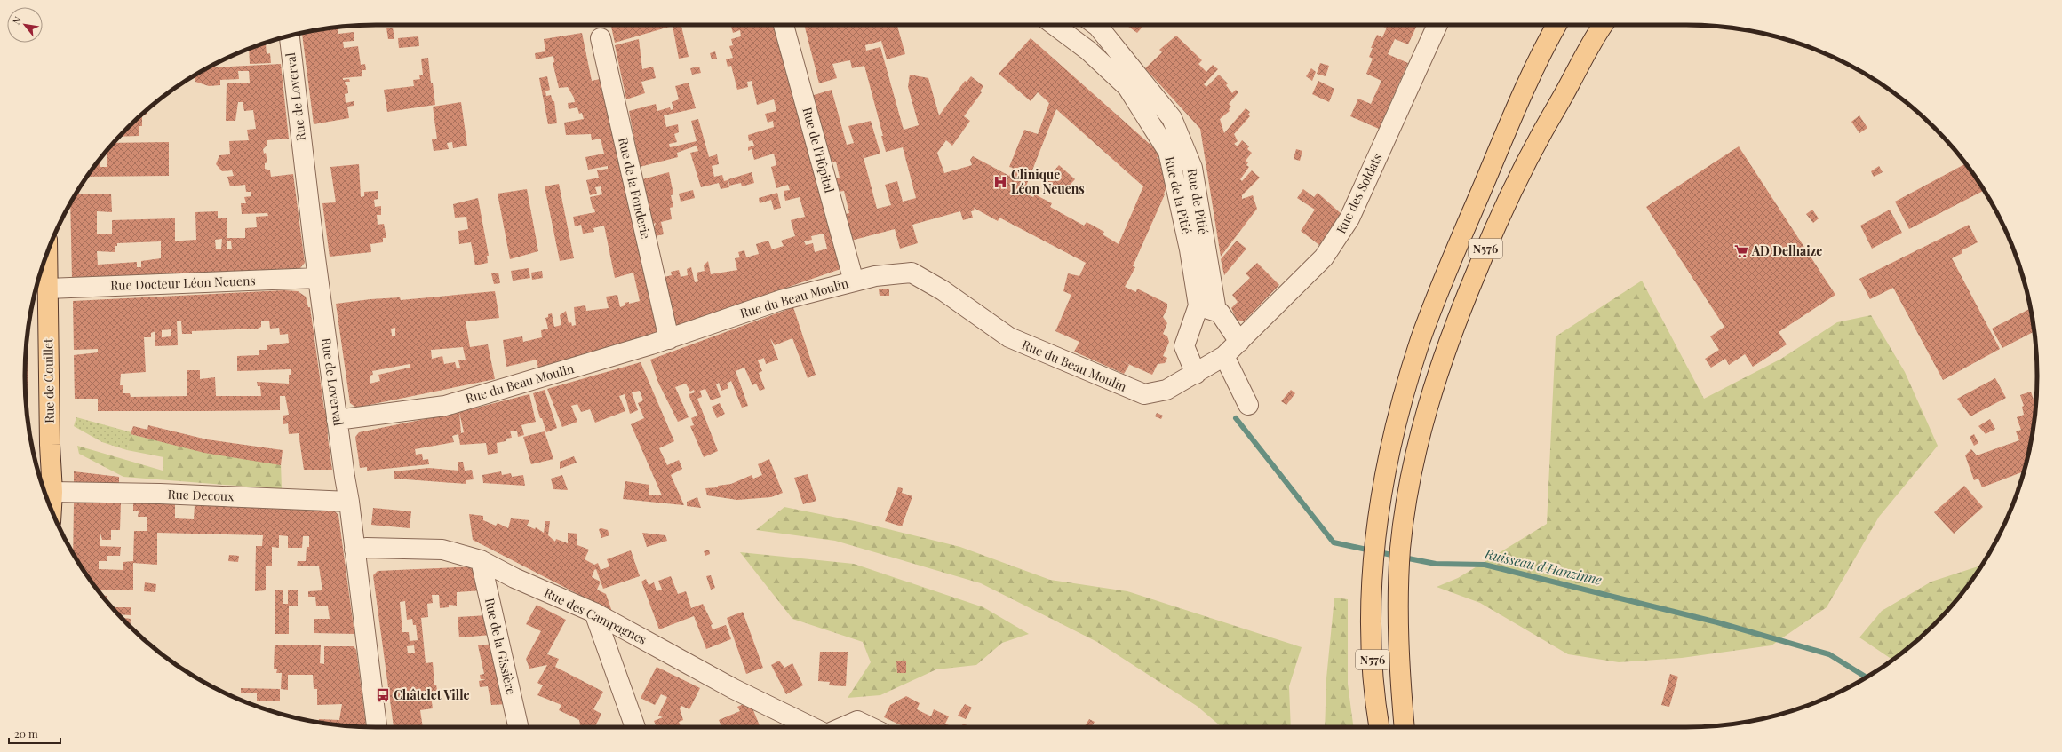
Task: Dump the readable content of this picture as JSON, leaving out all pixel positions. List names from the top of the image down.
{
  "streets": {
    "main road": ["N576", "Rue de Couillet"],
    "street": [
      "Rue de Loverval",
      "Rue de l'Hôpital",
      "Rue de la Fonderie",
      "Rue des Soldats",
      "Rue de la Pitié",
      "Rue de Pitié",
      "Rue Docteur Léon Neuens",
      "Rue du Beau Moulin",
      "Rue Decoux",
      "Rue des Campagnes",
      "Rue de la Gissière"
    ]
  },
  "crossings": [
    ["Rue de Loverval", "Rue Docteur Léon Neuens"],
    ["Rue de Loverval", "Rue du Beau Moulin"],
    ["Rue de Loverval", "Rue Decoux"],
    ["Rue de Loverval", "Rue des Campagnes"],
    ["Rue de l'Hôpital", "Rue du Beau Moulin"],
    ["Rue de la Fonderie", "Rue du Beau Moulin"],
    ["Rue des Soldats", "Rue du Beau Moulin"],
    ["Rue de la Pitié", "Rue de Pitié"],
    ["Rue de la Pitié", "Rue du Beau Moulin"],
    ["Rue Docteur Léon Neuens", "Rue de Couillet"],
    ["Rue de Couillet", "Rue Decoux"],
    ["Rue des Campagnes", "Rue de la Gissière"]
  ],
  "water": ["Ruisseau d'Hanzinne"],
  "places": {
    "hospital": ["Clinique Léon Neuens"],
    "supermarket": ["AD Delhaize"],
    "bus stop": ["Châtelet Ville"]
  },
  "scale_bar": "20 m",
  "north": "top left"
}
